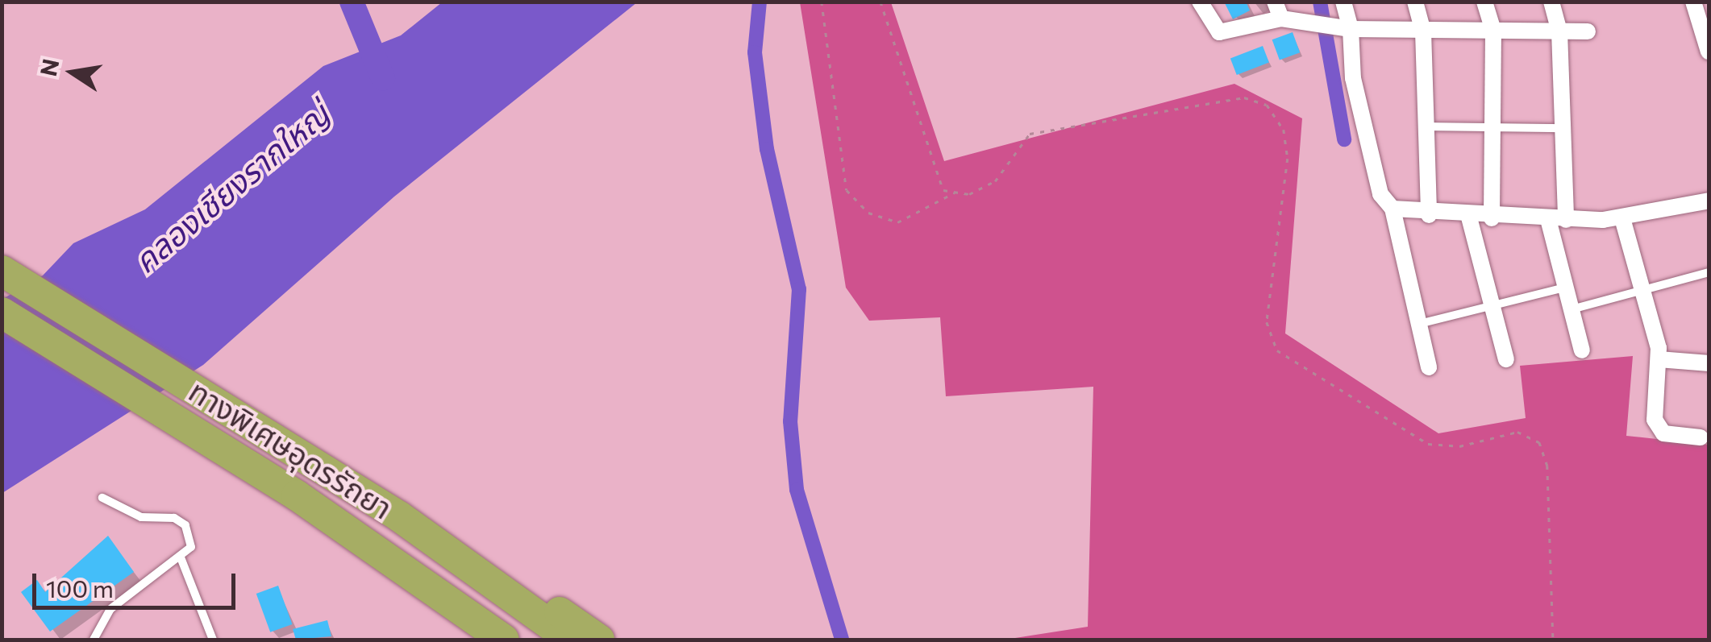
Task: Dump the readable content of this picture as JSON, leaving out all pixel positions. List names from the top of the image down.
{
  "streets": {
    "highway": ["ทางพิเศษอุดรรัถยา"]
  },
  "water": ["คลองเชียงรากใหญ่"],
  "scale_bar": "100 m",
  "north": "left"
}
